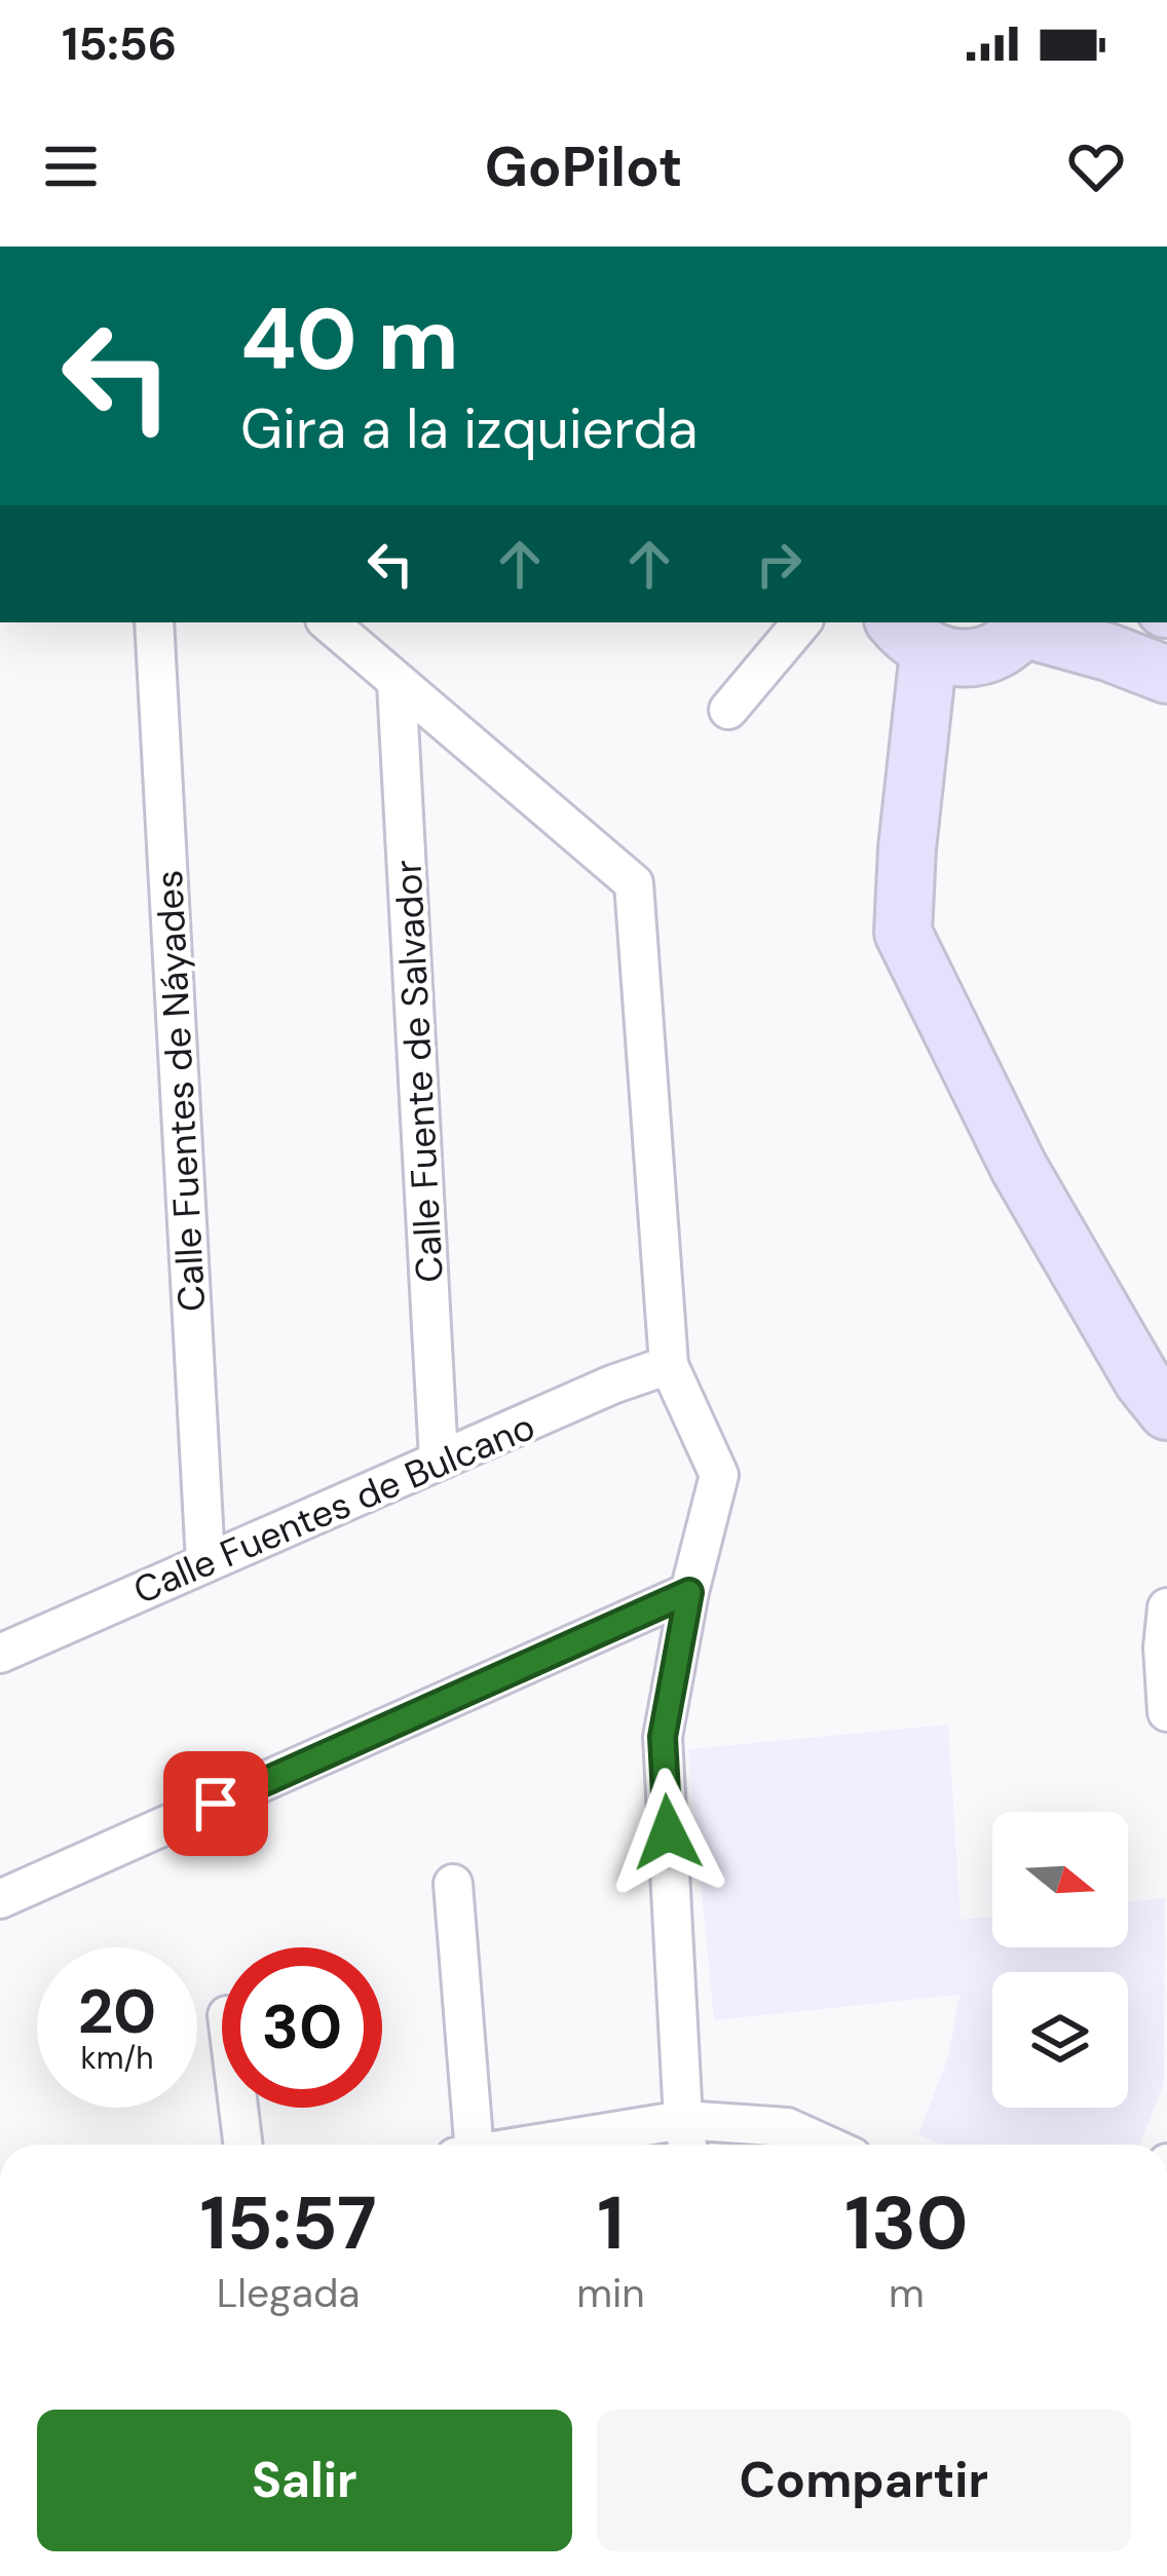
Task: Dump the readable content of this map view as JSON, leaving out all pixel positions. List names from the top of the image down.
{
  "streets": {
    "street": ["Calle Fuente de Salvador", "Calle Fuentes de Náyades", "Calle Fuentes de Bulcano"]
  },
  "crossings": [
    ["Calle Fuente de Salvador", "Calle Fuentes de Bulcano"],
    ["Calle Fuentes de Náyades", "Calle Fuentes de Bulcano"]
  ],
  "north": "right",
  "page": {
    "status": "15:56",
    "header": "GoPilot",
    "turn": ["40 m", "Gira a la izquierda"],
    "speed": "20 km/h",
    "limit": "30",
    "eta": [
      "15:57",
      "Llegada",
      "1",
      "min",
      "130",
      "m"
    ],
    "buttons": ["Salir", "Compartir"]
  }
}
